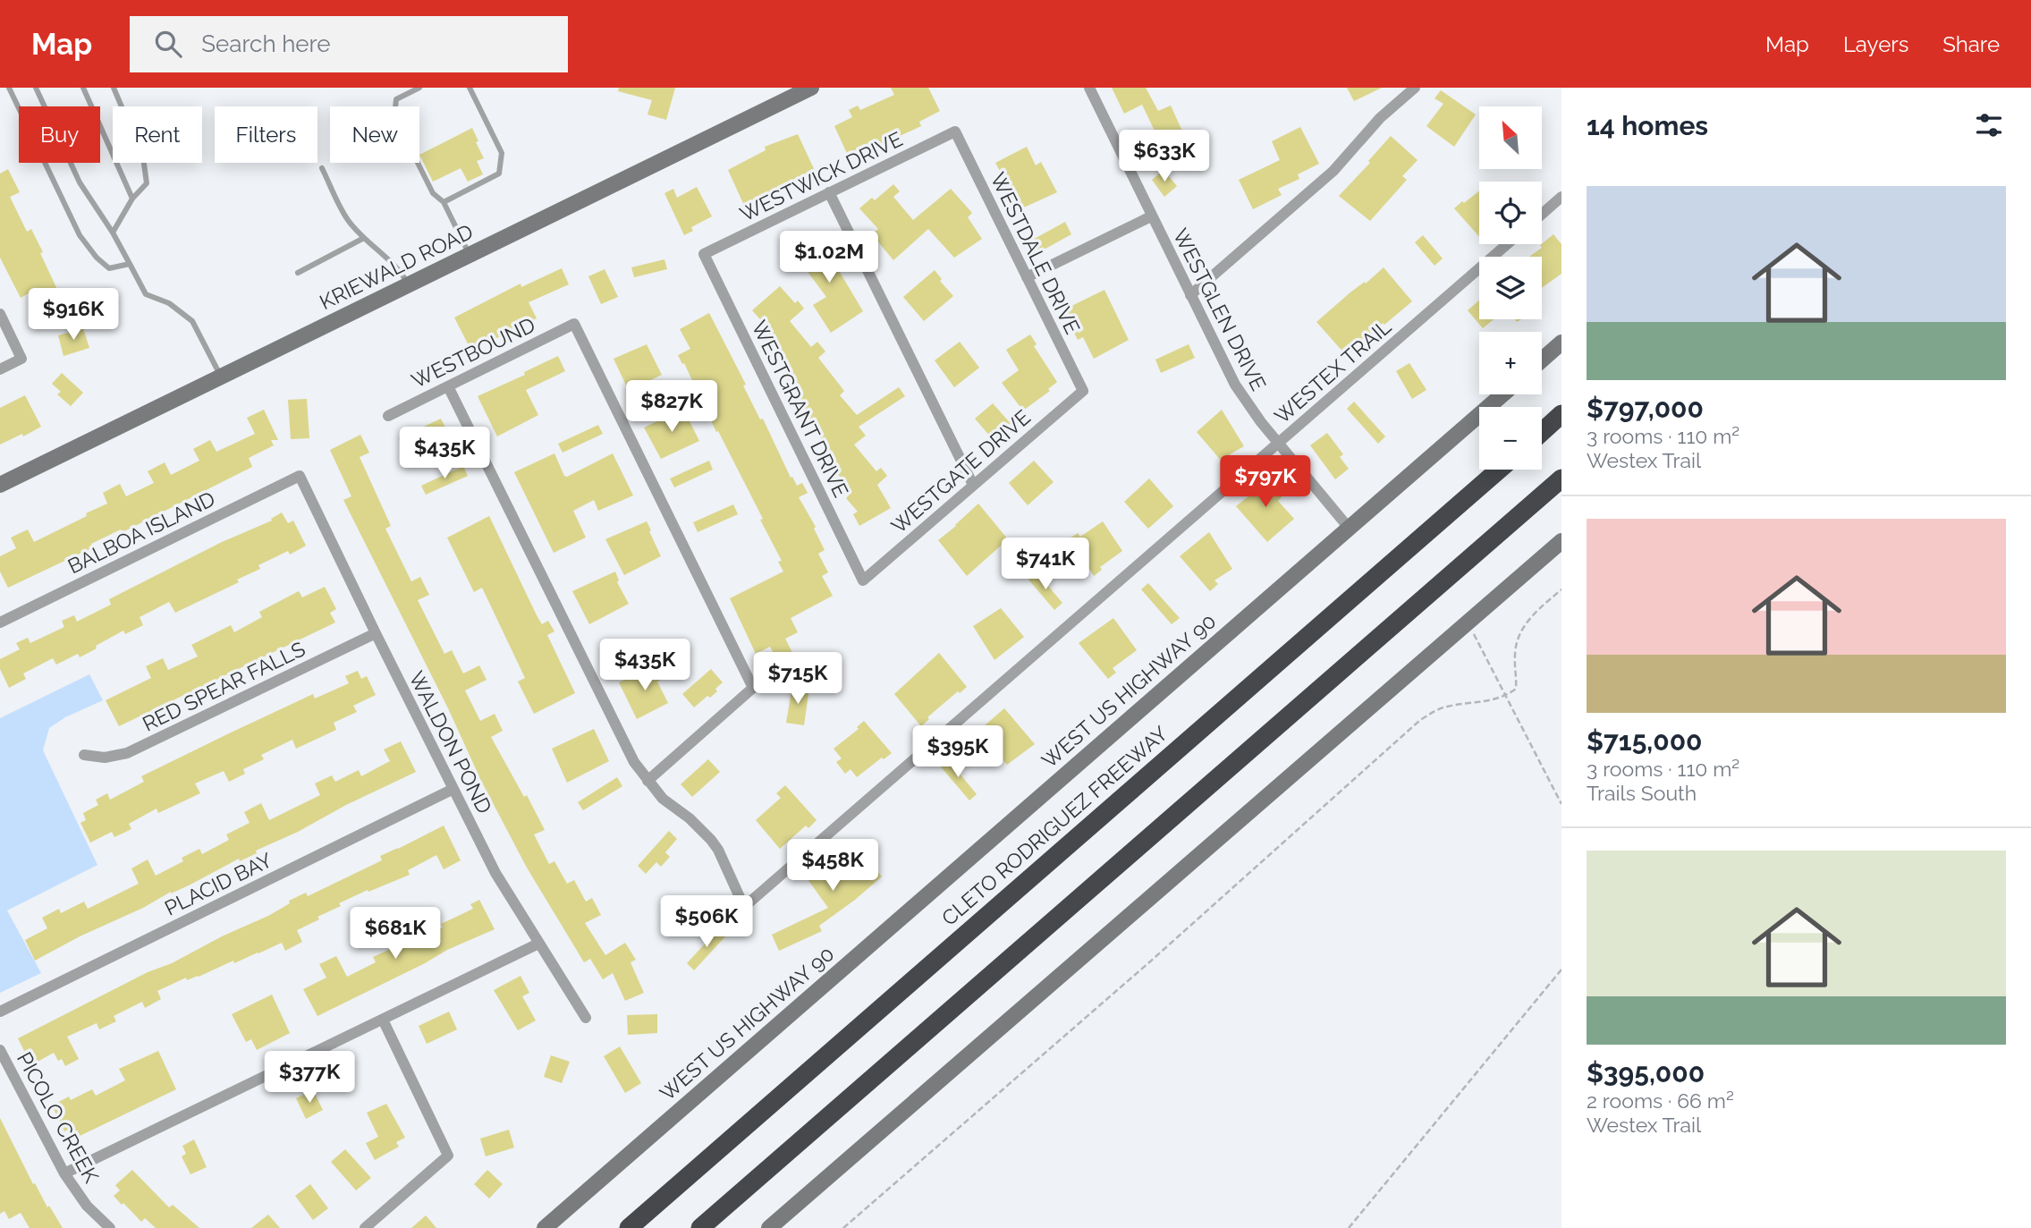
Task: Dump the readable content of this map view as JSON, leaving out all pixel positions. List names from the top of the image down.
{
  "streets": {
    "highway": ["CLETO RODRIGUEZ FREEWAY"],
    "main road": ["KRIEWALD ROAD", "WEST US HIGHWAY 90"],
    "street": [
      "WESTWICK DRIVE",
      "WESTDALE DRIVE",
      "WESTGLEN DRIVE",
      "WESTBOUND",
      "WESTEX TRAIL",
      "WESTGRANT DRIVE",
      "WESTGATE DRIVE",
      "BALBOA ISLAND",
      "RED SPEAR FALLS",
      "WALDON POND",
      "PLACID BAY",
      "PICOLO CREEK"
    ]
  },
  "crossings": [
    ["WESTWICK DRIVE", "WESTDALE DRIVE"],
    ["WESTWICK DRIVE", "WESTGRANT DRIVE"],
    ["WESTDALE DRIVE", "WESTGATE DRIVE"],
    ["WESTGLEN DRIVE", "WESTEX TRAIL"],
    ["WESTGLEN DRIVE", "WEST US HIGHWAY 90"],
    ["WESTBOUND", "WESTEX TRAIL"],
    ["WESTGRANT DRIVE", "WESTGATE DRIVE"],
    ["BALBOA ISLAND", "WALDON POND"],
    ["RED SPEAR FALLS", "WALDON POND"],
    ["WALDON POND", "PLACID BAY"]
  ],
  "north": "top left",
  "page": {
    "header": "Map",
    "search": "Search here",
    "nav": ["Map", "Layers", "Share"],
    "heading": "14 homes",
    "map_buttons": ["+", "−"],
    "chip": [
      "Buy",
      "Rent",
      "Filters",
      "New"
    ],
    "price": [
      "$633K",
      "$1.02M",
      "$916K",
      "$827K",
      "$435K",
      "$797K",
      "$741K",
      "$435K",
      "$715K",
      "$395K",
      "$458K",
      "$506K",
      "$681K",
      "$377K"
    ],
    "list": [
      {
        "name": "$797,000",
        "note": "3 rooms · 110 m² · Westex Trail"
      },
      {
        "name": "$715,000",
        "note": "3 rooms · 110 m² · Trails South"
      },
      {
        "name": "$395,000",
        "note": "2 rooms · 66 m² · Westex Trail"
      }
    ]
  }
}
